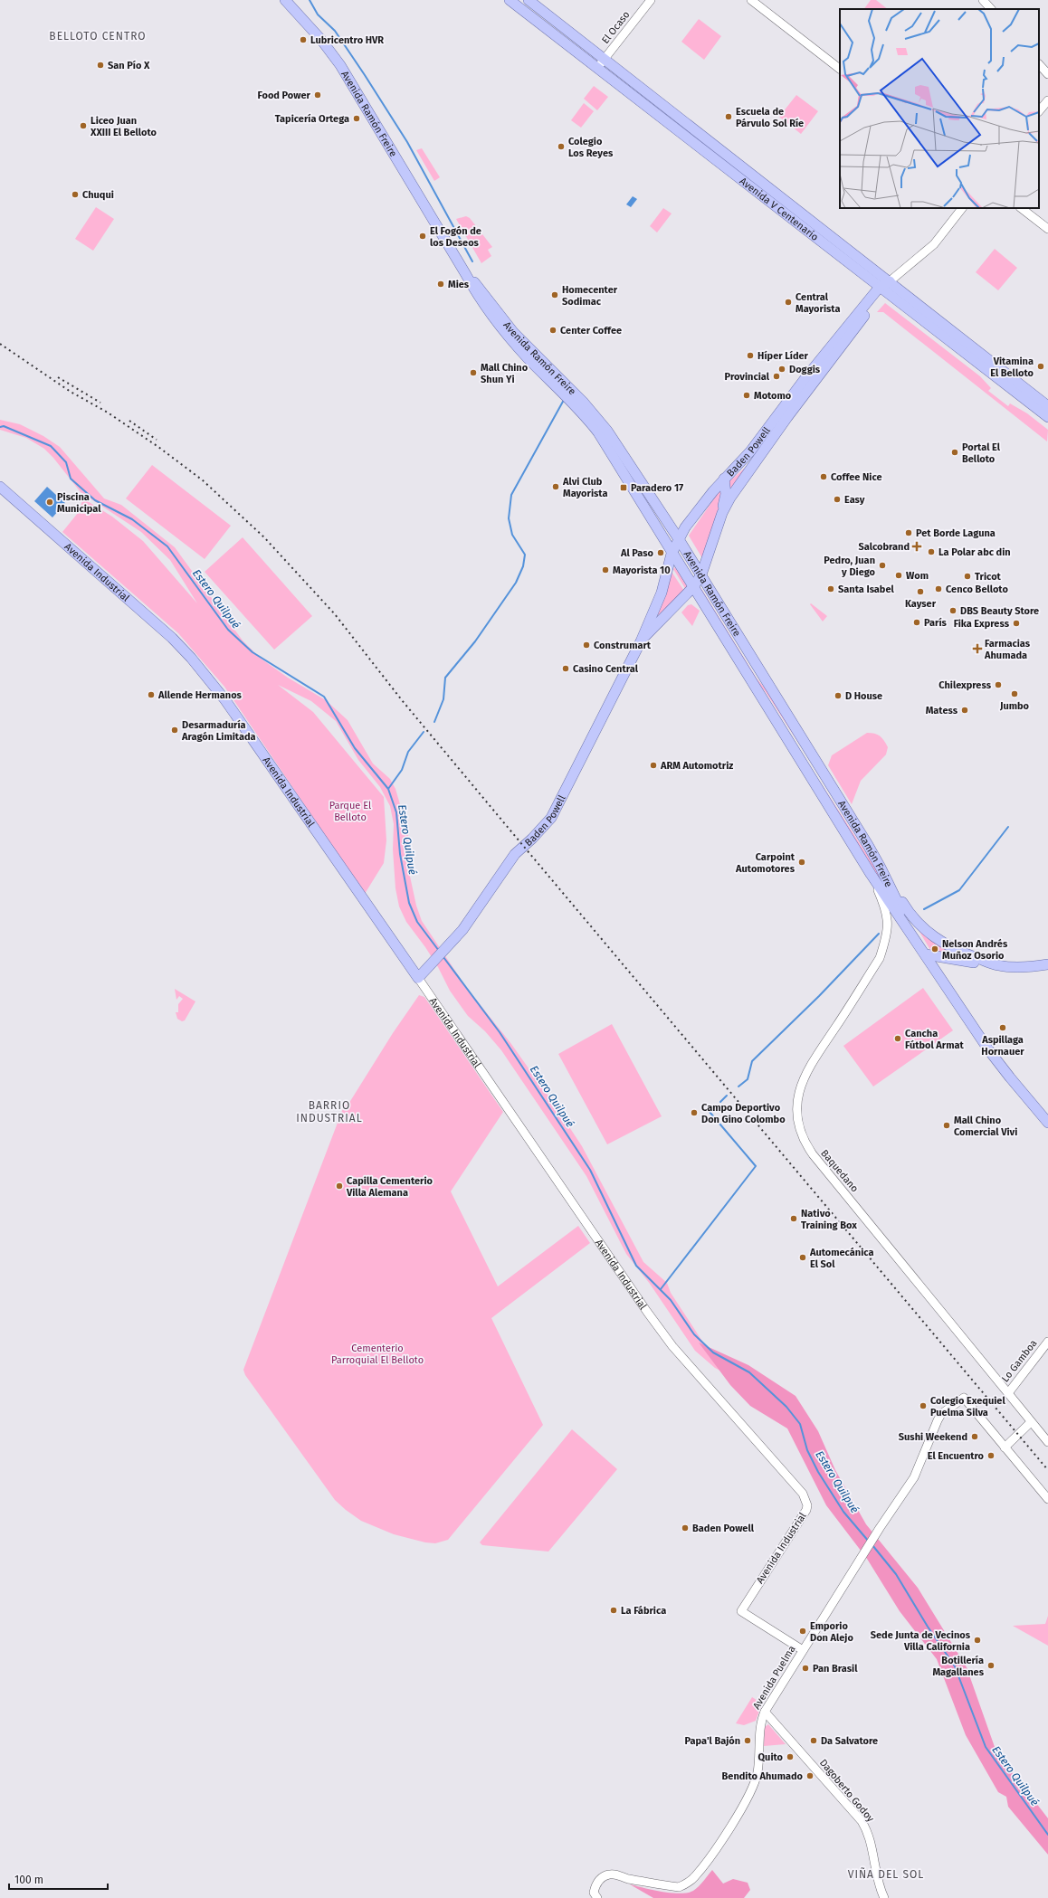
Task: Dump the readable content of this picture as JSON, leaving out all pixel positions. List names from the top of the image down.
{
  "streets": {
    "main road": [
      "Avenida Ramón Freire",
      "Avenida V Centenario",
      "Baden Powell",
      "Avenida Industrial"
    ],
    "street": [
      "El Ocaso",
      "Baquedano",
      "Lo Gamboa",
      "Avenida Puelma",
      "Dagoberto Godoy"
    ]
  },
  "crossings": [
    ["El Ocaso", "Avenida V Centenario"],
    ["Avenida Ramón Freire", "Baden Powell"],
    ["Avenida Ramón Freire", "Baquedano"],
    ["Avenida V Centenario", "Baden Powell"],
    ["Baden Powell", "Avenida Industrial"],
    ["Avenida Industrial", "Avenida Puelma"],
    ["Baquedano", "Lo Gamboa"],
    ["Avenida Puelma", "Dagoberto Godoy"]
  ],
  "districts": ["BELLOTO CENTRO", "BARRIO INDUSTRIAL", "VIÑA DEL SOL"],
  "water": ["Estero Quilpué"],
  "parks": ["Parque El Belloto", "Cementerio Parroquial El Belloto"],
  "places": {
    "other": [
      "Lubricentro HVR",
      "San Pío X",
      "Food Power",
      "Escuela de Párvulo Sol Ríe",
      "Tapicería Ortega",
      "Liceo Juan XXIII El Belloto",
      "Colegio Los Reyes",
      "Chuqui",
      "El Fogón de los Deseos",
      "Mies",
      "Homecenter Sodimac",
      "Central Mayorista",
      "Center Coffee",
      "Híper Líder",
      "Vitamina El Belloto",
      "Doggis",
      "Mall Chino Shun Yi",
      "Provincial",
      "Motomo",
      "Portal El Belloto",
      "Coffee Nice",
      "Alvi Club Mayorista",
      "Easy",
      "Piscina Municipal",
      "Pet Borde Laguna",
      "La Polar abc din",
      "Al Paso",
      "Pedro, Juan y Diego",
      "Mayorista 10",
      "Wom",
      "Tricot",
      "Santa Isabel",
      "Cenco Belloto",
      "Kayser",
      "DBS Beauty Store",
      "París",
      "Fika Express",
      "Construmart",
      "Casino Central",
      "Chilexpress",
      "Jumbo",
      "Allende Hermanos",
      "D House",
      "Matess",
      "Desarmaduría Aragón Limitada",
      "ARM Automotriz",
      "Carpoint Automotores",
      "Nelson Andrés Muñoz Osorio",
      "Aspillaga Hornauer",
      "Cancha Fútbol Armat",
      "Campo Deportivo Don Gino Colombo",
      "Mall Chino Comercial Vivi",
      "Capilla Cementerio Villa Alemana",
      "Nativo Training Box",
      "Automecánica El Sol",
      "Colegio Exequiel Puelma Silva",
      "Sushi Weekend",
      "El Encuentro",
      "Baden Powell",
      "La Fábrica",
      "Emporio Don Alejo",
      "Sede Junta de Vecinos Villa California",
      "Botillería Magallanes",
      "Pan Brasil",
      "Papa'l Bajón",
      "Da Salvatore",
      "Quito",
      "Bendito Ahumado"
    ],
    "transit": ["Paradero 17"],
    "health": ["Salcobrand", "Farmacias Ahumada"]
  },
  "scale_bar": "100 m"
}
